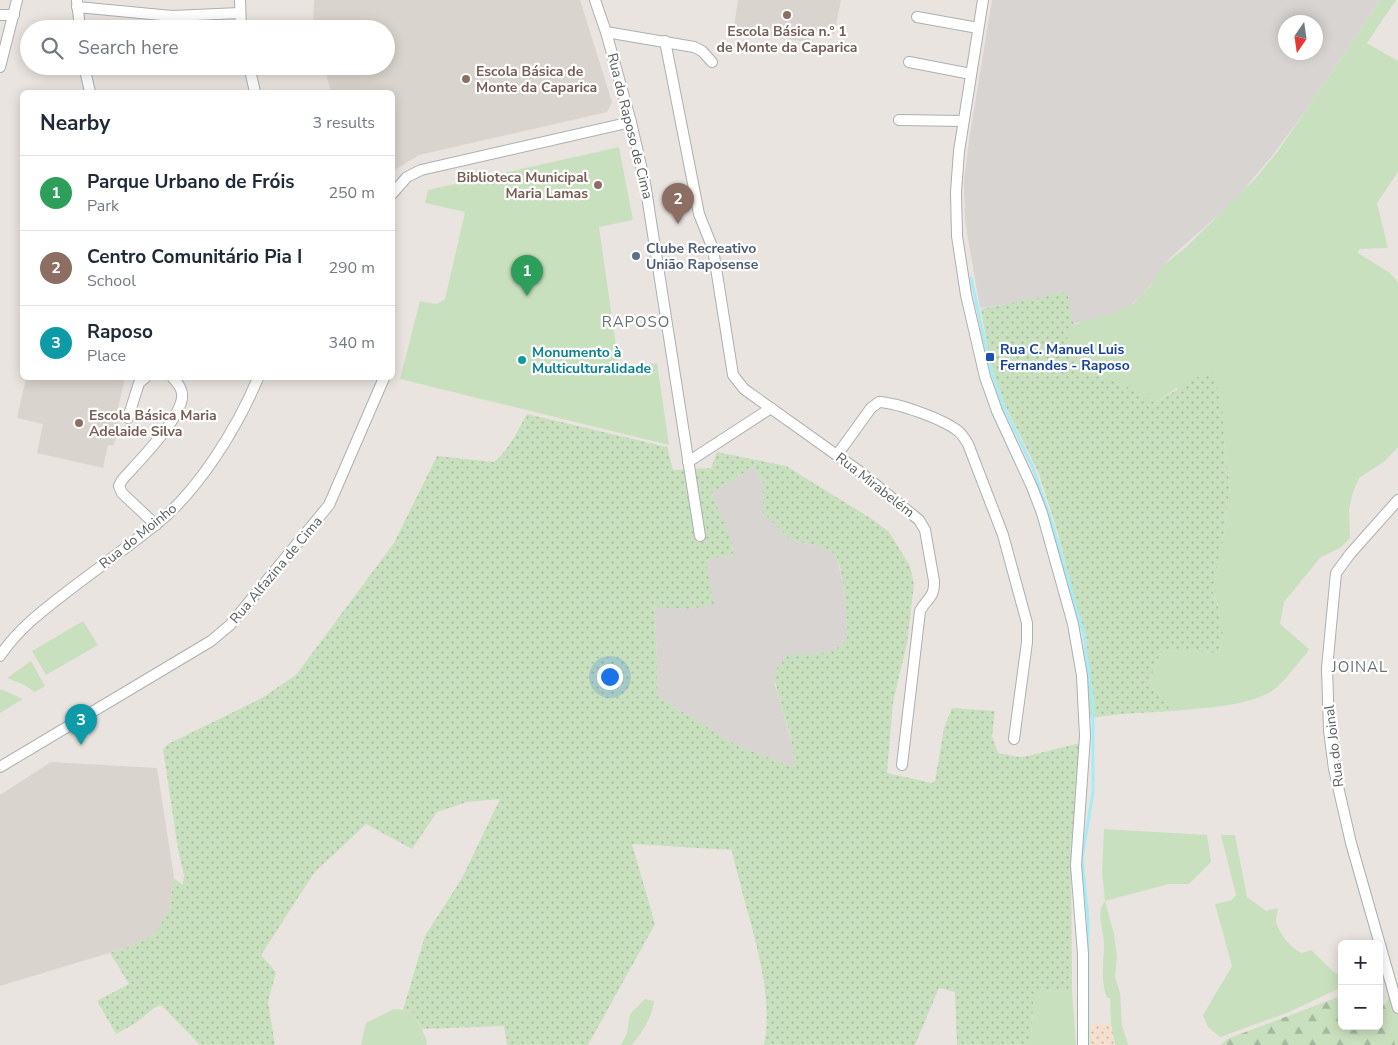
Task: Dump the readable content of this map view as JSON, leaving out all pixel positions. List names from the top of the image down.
{
  "streets": {
    "street": [
      "Rua do Raposo de Cima",
      "Rua Mirabelém",
      "Rua do Moinho",
      "Rua Alfazina de Cima",
      "Rua do Joinal"
    ]
  },
  "districts": ["RAPOSO", "JOINAL"],
  "places": {
    "other": [
      "Escola Básica n.º 1 de Monte da Caparica",
      "Escola Básica de Monte da Caparica",
      "Biblioteca Municipal Maria Lamas",
      "Clube Recreativo União Raposense",
      "Monumento à Multiculturalidade",
      "Escola Básica Maria Adelaide Silva"
    ],
    "transit": ["Rua C. Manuel Luis Fernandes - Raposo"]
  },
  "north": "bottom",
  "page": {
    "search": "Search here",
    "heading": ["Nearby", "3 results"],
    "list": [
      {
        "mark": "1",
        "name": "Parque Urbano de Fróis",
        "note": "Park",
        "value": "250 m"
      },
      {
        "mark": "2",
        "name": "Centro Comunitário Pia I",
        "note": "School",
        "value": "290 m"
      },
      {
        "mark": "3",
        "name": "Raposo",
        "note": "Place",
        "value": "340 m"
      }
    ],
    "pins": ["2", "1", "3"],
    "map_buttons": ["+", "−"]
  }
}
